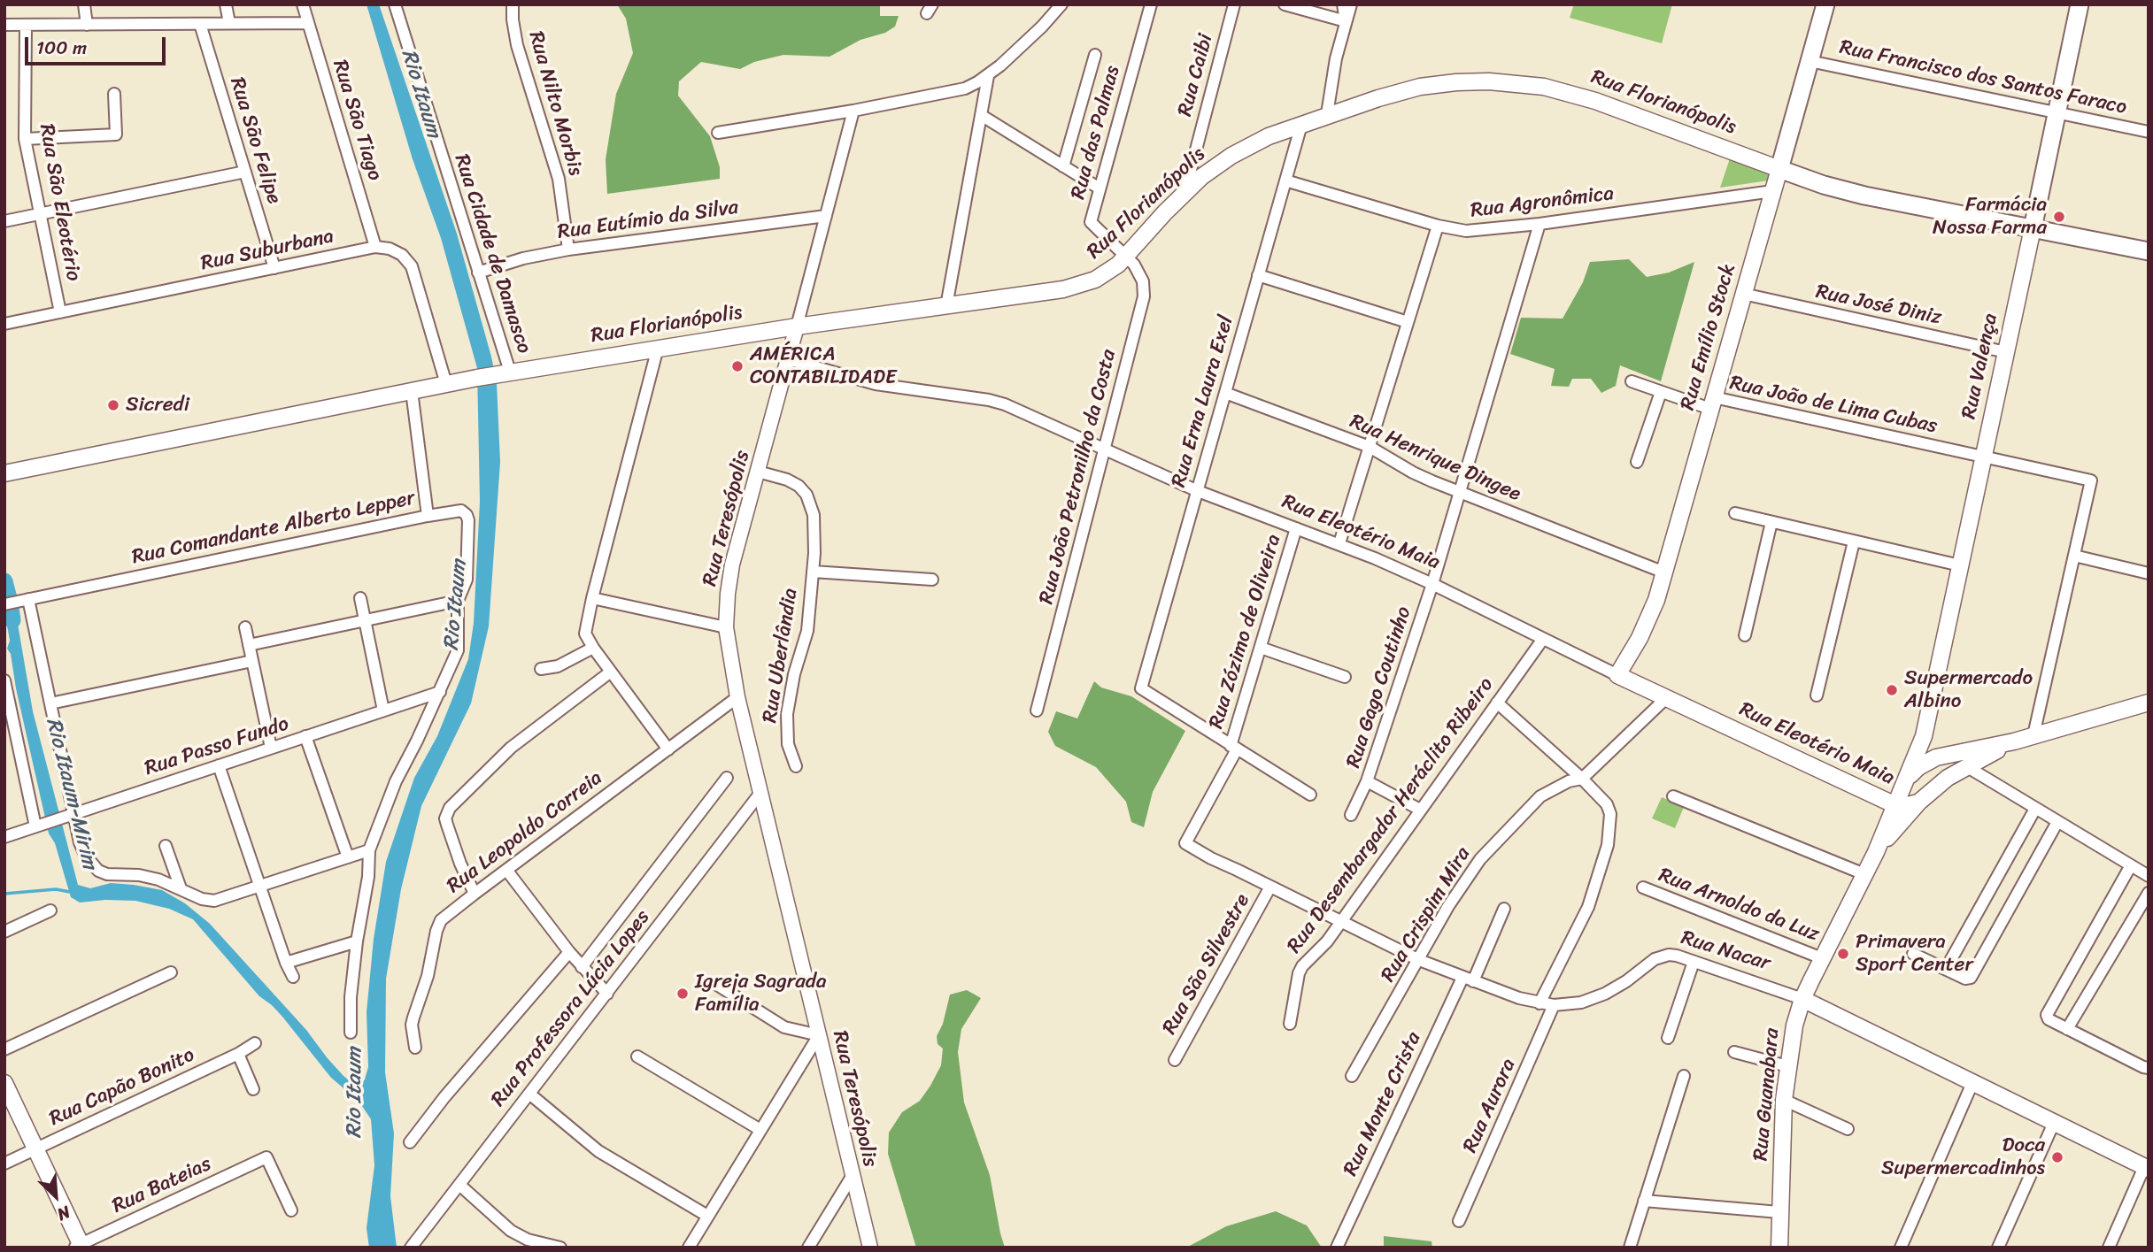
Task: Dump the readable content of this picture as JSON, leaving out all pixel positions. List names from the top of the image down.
{
  "streets": {
    "main road": [
      "Rua Florianópolis",
      "Rua Emílio Stock",
      "Rua Valença",
      "Rua Eleotério Maia",
      "Rua Nacar",
      "Rua Guanabara"
    ],
    "street": [
      "Rua Caibi",
      "Rua Francisco dos Santos Faraco",
      "Rua Nilto Morbis",
      "Rua São Tiago",
      "Rua das Palmas",
      "Rua São Felipe",
      "Rua São Eleotério",
      "Rua Agronômica",
      "Rua Eutímio da Silva",
      "Rua Suburbana",
      "Rua Cidade de Damasco",
      "Rua José Diniz",
      "Rua Erna Laura Exel",
      "Rua João de Lima Cubas",
      "Rua Henrique Dingee",
      "Rua João Petronilho da Costa",
      "Rua Teresópolis",
      "Rua Comandante Alberto Lepper",
      "Rua Zózimo de Oliveira",
      "Rua Uberlândia",
      "Rua Gago Coutinho",
      "Rua Passo Fundo",
      "Rua Desembargador Heráclito Ribeiro",
      "Rua Leopoldo Correia",
      "Rua Arnoldo da Luz",
      "Rua Crispim Mira",
      "Rua São Silvestre",
      "Rua Professora Lúcia Lopes",
      "Rua Capão Bonito",
      "Rua Monte Crista",
      "Rua Aurora",
      "Rua Bateias"
    ]
  },
  "crossings": [
    ["Rua Caibi", "Rua Florianópolis"],
    ["Rua Francisco dos Santos Faraco", "Rua Emílio Stock"],
    ["Rua Francisco dos Santos Faraco", "Rua Valença"],
    ["Rua Florianópolis", "Rua das Palmas"],
    ["Rua Florianópolis", "Rua Cidade de Damasco"],
    ["Rua Florianópolis", "Rua Emílio Stock"],
    ["Rua Florianópolis", "Rua Valença"],
    ["Rua Florianópolis", "Rua Erna Laura Exel"],
    ["Rua Florianópolis", "Rua João Petronilho da Costa"],
    ["Rua Florianópolis", "Rua Teresópolis"],
    ["Rua Florianópolis", "Rua Comandante Alberto Lepper"],
    ["Rua Nilto Morbis", "Rua Eutímio da Silva"],
    ["Rua São Tiago", "Rua Suburbana"],
    ["Rua das Palmas", "Rua João Petronilho da Costa"],
    ["Rua São Felipe", "Rua Suburbana"],
    ["Rua São Eleotério", "Rua Suburbana"],
    ["Rua Agronômica", "Rua Emílio Stock"],
    ["Rua Agronômica", "Rua Erna Laura Exel"],
    ["Rua Agronômica", "Rua Gago Coutinho"],
    ["Rua Eutímio da Silva", "Rua Cidade de Damasco"],
    ["Rua Eutímio da Silva", "Rua Teresópolis"],
    ["Rua José Diniz", "Rua Emílio Stock"],
    ["Rua José Diniz", "Rua Valença"],
    ["Rua Emílio Stock", "Rua João de Lima Cubas"],
    ["Rua Emílio Stock", "Rua Henrique Dingee"],
    ["Rua Emílio Stock", "Rua Eleotério Maia"],
    ["Rua Valença", "Rua João de Lima Cubas"],
    ["Rua Valença", "Rua Guanabara"],
    ["Rua Erna Laura Exel", "Rua Henrique Dingee"],
    ["Rua Erna Laura Exel", "Rua Eleotério Maia"],
    ["Rua Erna Laura Exel", "Rua Zózimo de Oliveira"],
    ["Rua Henrique Dingee", "Rua Gago Coutinho"],
    ["Rua João Petronilho da Costa", "Rua Eleotério Maia"],
    ["Rua Teresópolis", "Rua Eleotério Maia"],
    ["Rua Teresópolis", "Rua Uberlândia"],
    ["Rua Teresópolis", "Rua Leopoldo Correia"],
    ["Rua Teresópolis", "Rua Professora Lúcia Lopes"],
    ["Rua Eleotério Maia", "Rua Zózimo de Oliveira"],
    ["Rua Eleotério Maia", "Rua Gago Coutinho"],
    ["Rua Eleotério Maia", "Rua Desembargador Heráclito Ribeiro"],
    ["Rua Eleotério Maia", "Rua Crispim Mira"],
    ["Rua Eleotério Maia", "Rua Guanabara"],
    ["Rua Zózimo de Oliveira", "Rua Nacar"],
    ["Rua Gago Coutinho", "Rua Desembargador Heráclito Ribeiro"],
    ["Rua Desembargador Heráclito Ribeiro", "Rua Nacar"],
    ["Rua Arnoldo da Luz", "Rua Guanabara"],
    ["Rua Crispim Mira", "Rua Nacar"],
    ["Rua Nacar", "Rua São Silvestre"],
    ["Rua Nacar", "Rua Guanabara"],
    ["Rua Nacar", "Rua Monte Crista"],
    ["Rua Nacar", "Rua Aurora"]
  ],
  "water": ["Rio Itaum", "Rio Itaum-Mirim"],
  "places": [
    "Farmácia Nossa Farma",
    "AMÉRICA CONTABILIDADE",
    "Sicredi",
    "Supermercado Albino",
    "Primavera Sport Center",
    "Igreja Sagrada Família",
    "Doca Supermercadinhos"
  ],
  "scale_bar": "100 m",
  "north": "bottom right"
}
